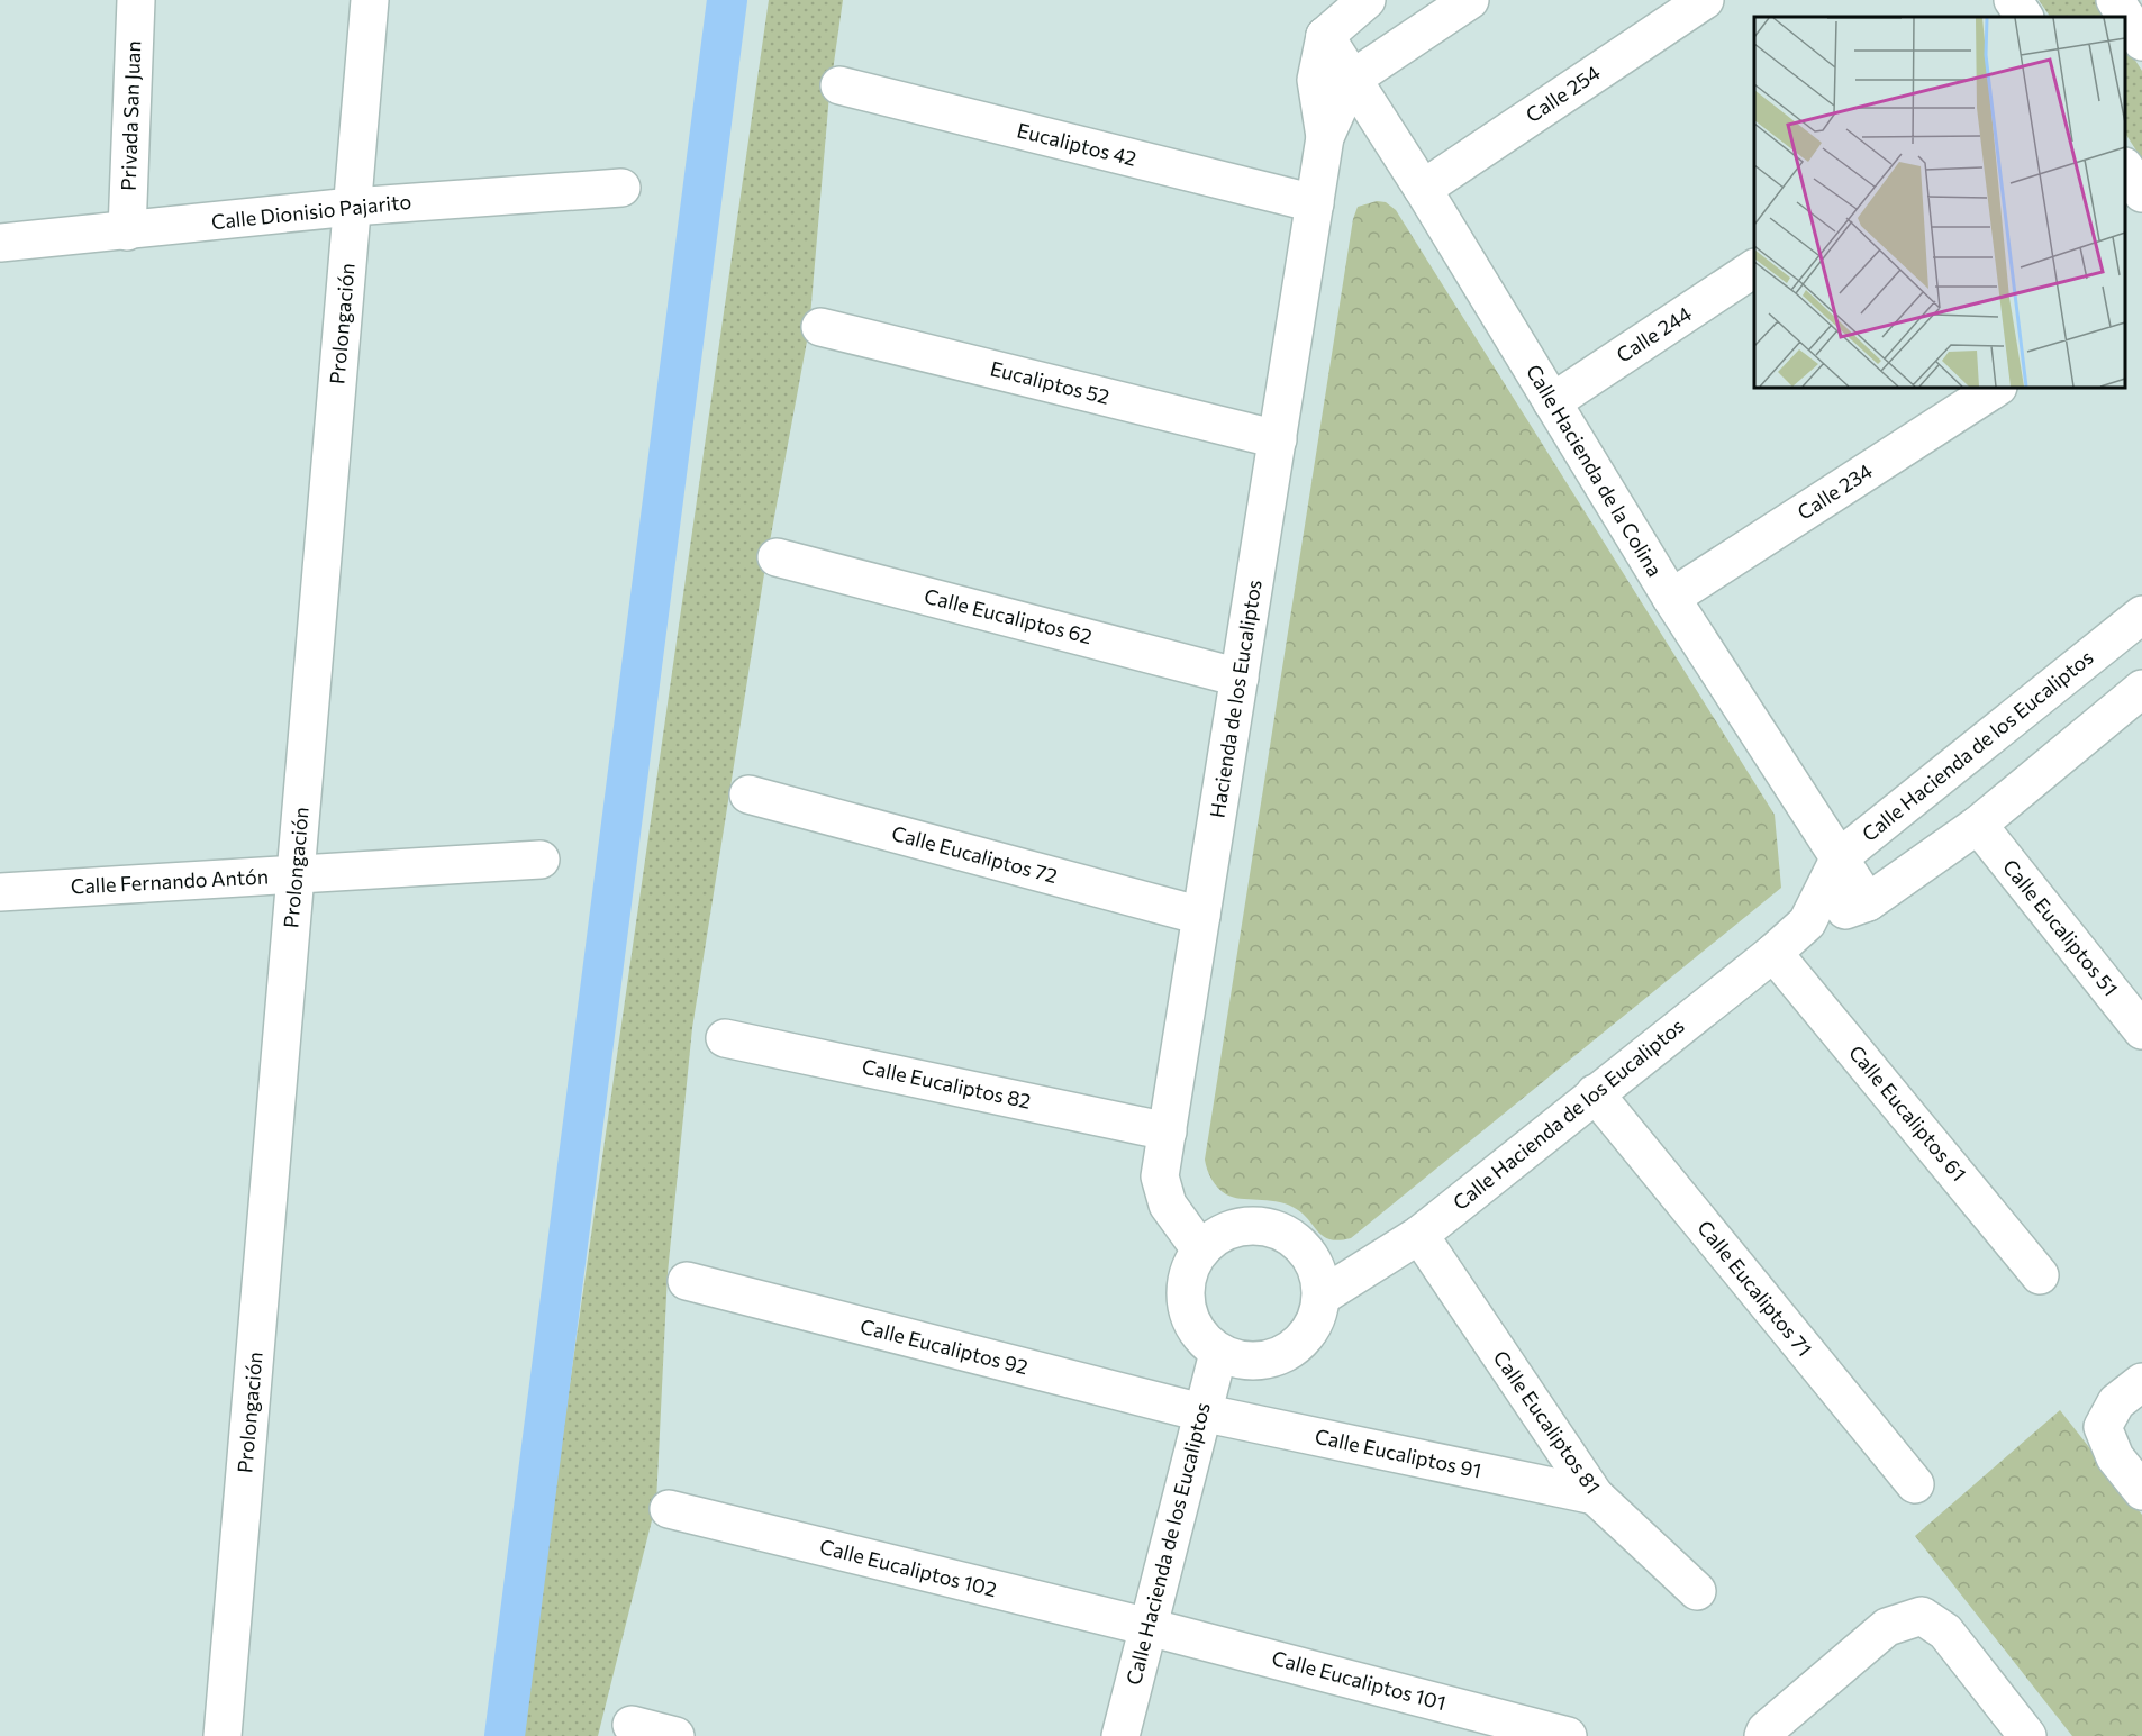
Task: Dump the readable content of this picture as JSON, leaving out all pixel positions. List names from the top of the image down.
{
  "streets": {
    "street": [
      "Calle 254",
      "Privada San Juan",
      "Eucaliptos 42",
      "Calle Dionisio Pajarito",
      "Prolongación",
      "Calle 244",
      "Eucaliptos 52",
      "Calle Hacienda de la Colina",
      "Calle 234",
      "Calle Eucaliptos 62",
      "Hacienda de los Eucaliptos",
      "Calle Hacienda de los Eucaliptos",
      "Calle Eucaliptos 72",
      "Calle Fernando Antón",
      "Calle Eucaliptos 51",
      "Calle Eucaliptos 82",
      "Calle Eucaliptos 61",
      "Calle Eucaliptos 71",
      "Calle Eucaliptos 92",
      "Calle Eucaliptos 81",
      "Calle Eucaliptos 91",
      "Calle Eucaliptos 102",
      "Calle Eucaliptos 101"
    ]
  },
  "crossings": [
    ["Calle 254", "Calle Hacienda de la Colina"],
    ["Privada San Juan", "Calle Dionisio Pajarito"],
    ["Eucaliptos 42", "Hacienda de los Eucaliptos"],
    ["Calle Dionisio Pajarito", "Prolongación"],
    ["Prolongación", "Calle Fernando Antón"],
    ["Calle 244", "Calle Hacienda de la Colina"],
    ["Eucaliptos 52", "Hacienda de los Eucaliptos"],
    ["Calle Hacienda de la Colina", "Calle 234"],
    ["Calle Hacienda de la Colina", "Hacienda de los Eucaliptos"],
    ["Calle Hacienda de la Colina", "Calle Hacienda de los Eucaliptos"],
    ["Calle Eucaliptos 62", "Hacienda de los Eucaliptos"],
    ["Hacienda de los Eucaliptos", "Calle Hacienda de los Eucaliptos"],
    ["Hacienda de los Eucaliptos", "Calle Eucaliptos 72"],
    ["Hacienda de los Eucaliptos", "Calle Eucaliptos 82"],
    ["Calle Hacienda de los Eucaliptos", "Calle Eucaliptos 51"],
    ["Calle Hacienda de los Eucaliptos", "Calle Eucaliptos 61"],
    ["Calle Hacienda de los Eucaliptos", "Calle Eucaliptos 71"],
    ["Calle Hacienda de los Eucaliptos", "Calle Eucaliptos 92"],
    ["Calle Hacienda de los Eucaliptos", "Calle Eucaliptos 81"],
    ["Calle Hacienda de los Eucaliptos", "Calle Eucaliptos 91"],
    ["Calle Hacienda de los Eucaliptos", "Calle Eucaliptos 102"],
    ["Calle Hacienda de los Eucaliptos", "Calle Eucaliptos 101"],
    ["Calle Eucaliptos 92", "Calle Eucaliptos 91"],
    ["Calle Eucaliptos 81", "Calle Eucaliptos 91"],
    ["Calle Eucaliptos 102", "Calle Eucaliptos 101"]
  ]
}
